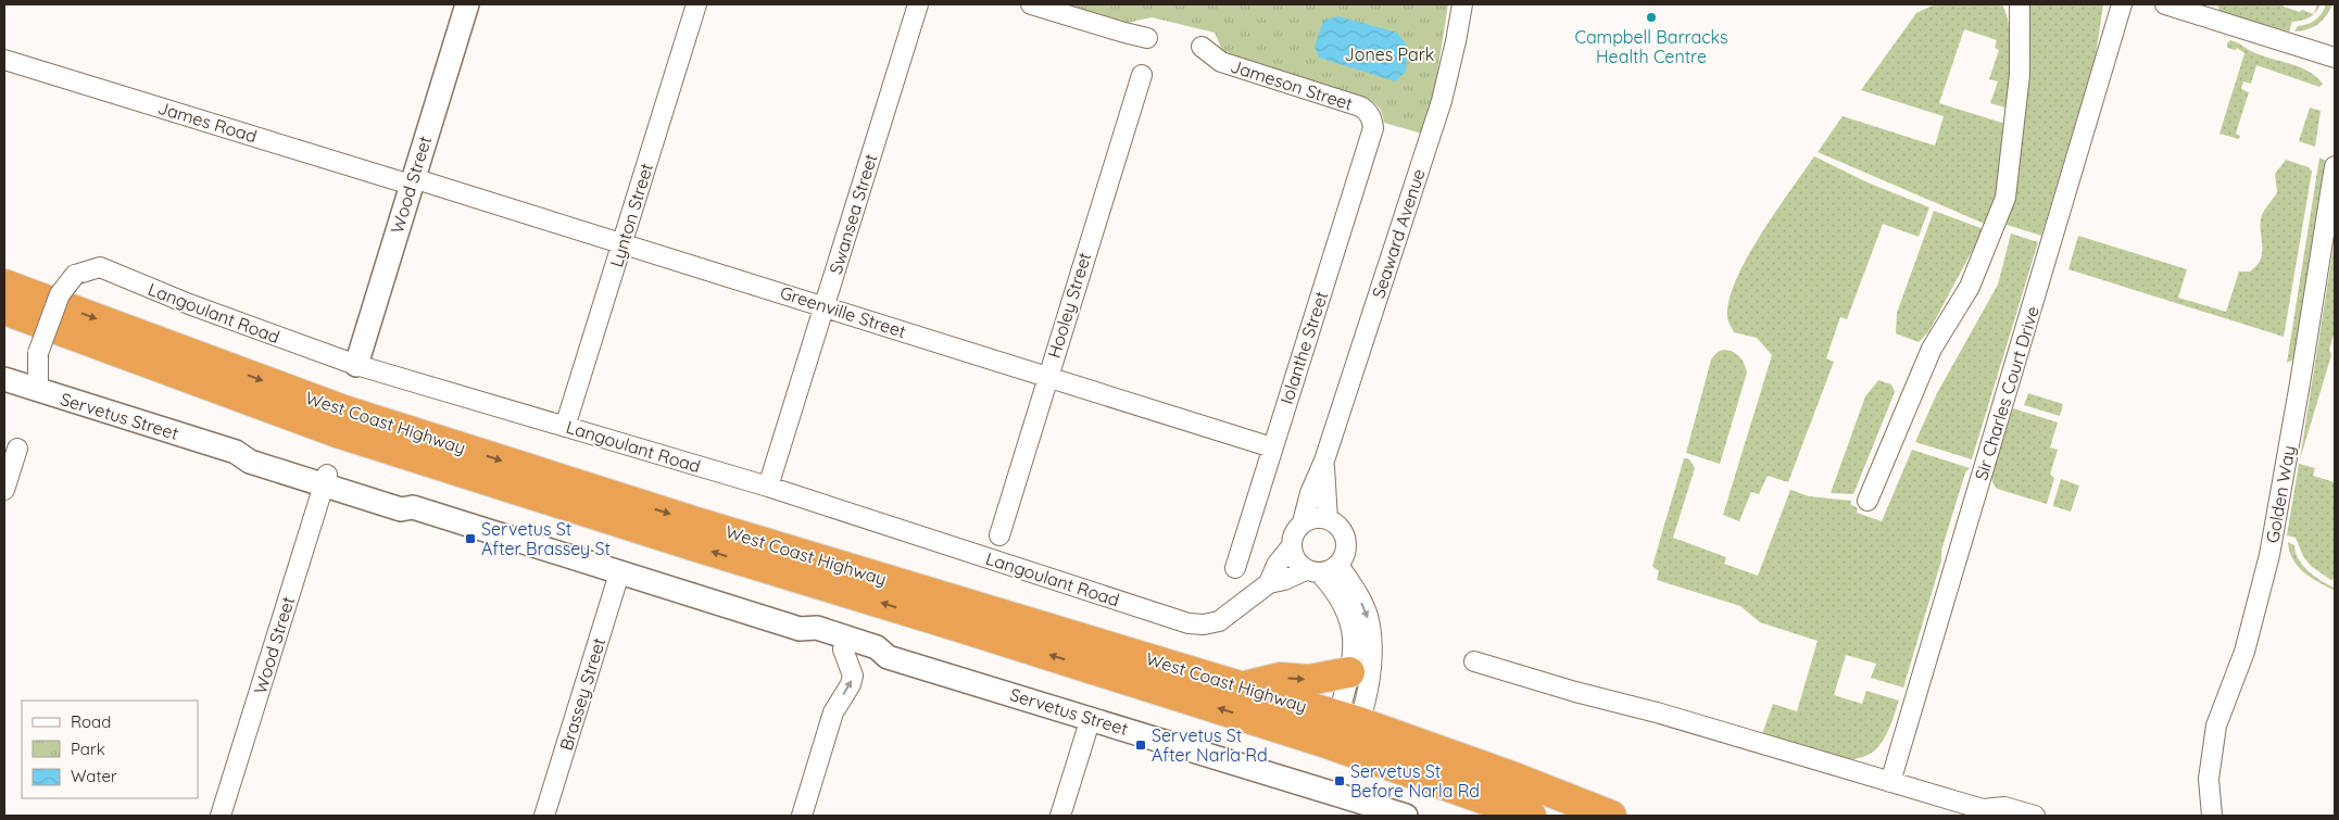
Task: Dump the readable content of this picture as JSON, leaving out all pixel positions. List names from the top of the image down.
{
  "streets": {
    "highway": ["West Coast Highway"],
    "street": [
      "Jameson Street",
      "James Road",
      "Wood Street",
      "Swansea Street",
      "Lynton Street",
      "Seaward Avenue",
      "Hooley Street",
      "Greenville Street",
      "Langoulant Road",
      "Iolanthe Street",
      "Sir Charles Court Drive",
      "Servetus Street",
      "Golden Way",
      "Brassey Street"
    ]
  },
  "crossings": [
    ["Jameson Street", "Iolanthe Street"],
    ["James Road", "Wood Street"],
    ["James Road", "Greenville Street"],
    ["Wood Street", "Greenville Street"],
    ["Wood Street", "Langoulant Road"],
    ["Wood Street", "Servetus Street"],
    ["Swansea Street", "Greenville Street"],
    ["Swansea Street", "Langoulant Road"],
    ["Lynton Street", "Greenville Street"],
    ["Lynton Street", "Langoulant Road"],
    ["Seaward Avenue", "Langoulant Road"],
    ["Hooley Street", "Greenville Street"],
    ["Greenville Street", "Iolanthe Street"],
    ["Langoulant Road", "Servetus Street"],
    ["Servetus Street", "Brassey Street"]
  ],
  "parks": ["Jones Park"],
  "places": {
    "other": ["Campbell Barracks Health Centre"],
    "transit": ["Servetus St After Brassey St", "Servetus St After Narla Rd", "Servetus St Before Narla Rd"]
  },
  "legend": ["Road", "Park", "Water"]
}
